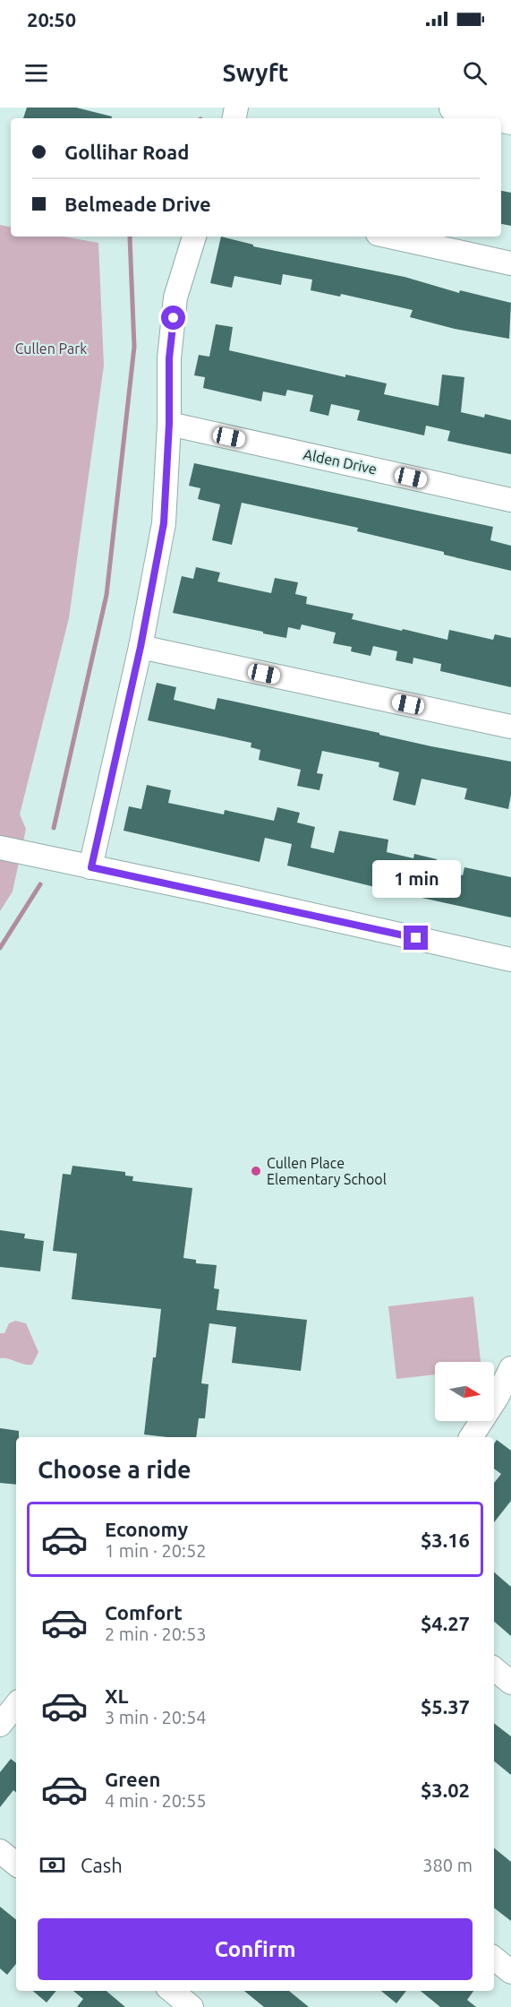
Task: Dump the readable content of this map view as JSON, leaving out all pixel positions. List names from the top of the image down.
{
  "streets": {
    "street": ["Alden Drive"]
  },
  "parks": ["Cullen Park"],
  "places": ["Cullen Place Elementary School"],
  "north": "right",
  "page": {
    "status": "20:50",
    "header": "Swyft",
    "banner": ["Gollihar Road", "Belmeade Drive"],
    "bubble": "1 min",
    "heading": "Choose a ride",
    "list": [
      {
        "name": "Economy",
        "note": "1 min · 20:52",
        "value": "$3.16"
      },
      {
        "name": "Comfort",
        "note": "2 min · 20:53",
        "value": "$4.27"
      },
      {
        "name": "XL",
        "note": "3 min · 20:54",
        "value": "$5.37"
      },
      {
        "name": "Green",
        "note": "4 min · 20:55",
        "value": "$3.02"
      }
    ],
    "pay": ["Cash", "380 m"],
    "buttons": "Confirm"
  }
}
